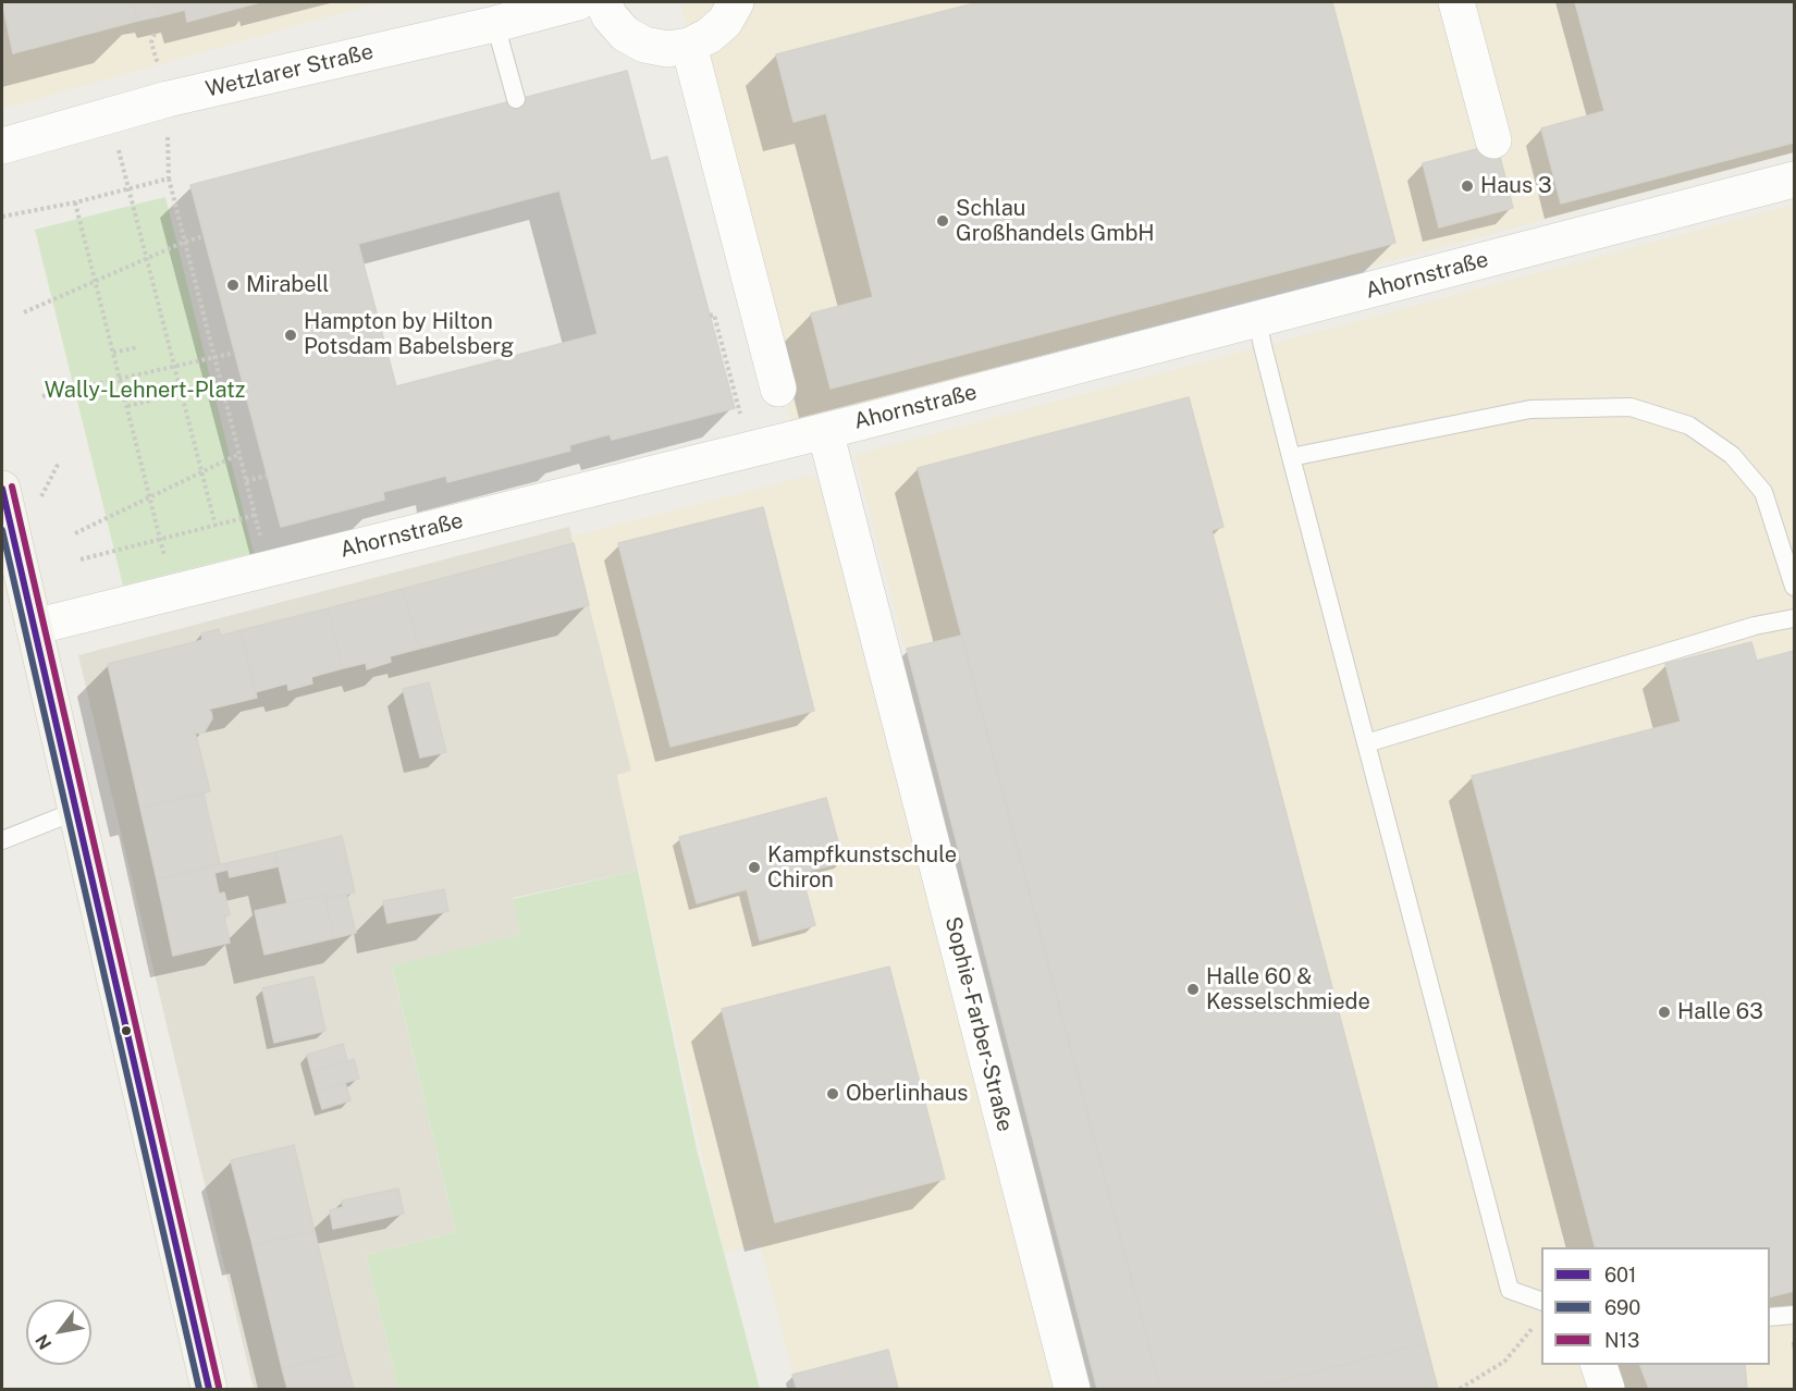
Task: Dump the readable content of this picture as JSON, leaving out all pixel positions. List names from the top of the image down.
{
  "streets": {
    "street": ["Wetzlarer Straße", "Ahornstraße", "Sophie-Farber-Straße"]
  },
  "crossings": [
    ["Ahornstraße", "Sophie-Farber-Straße"]
  ],
  "parks": ["Wally-Lehnert-Platz"],
  "places": [
    "Haus 3",
    "Schlau Großhandels GmbH",
    "Mirabell",
    "Hampton by Hilton Potsdam Babelsberg",
    "Kampfkunstschule Chiron",
    "Halle 60 & Kesselschmiede",
    "Halle 63",
    "Oberlinhaus"
  ],
  "lines": ["transit line N13", "transit line 601", "transit line 690"],
  "legend": ["601", "690", "N13"],
  "north": "bottom left"
}
